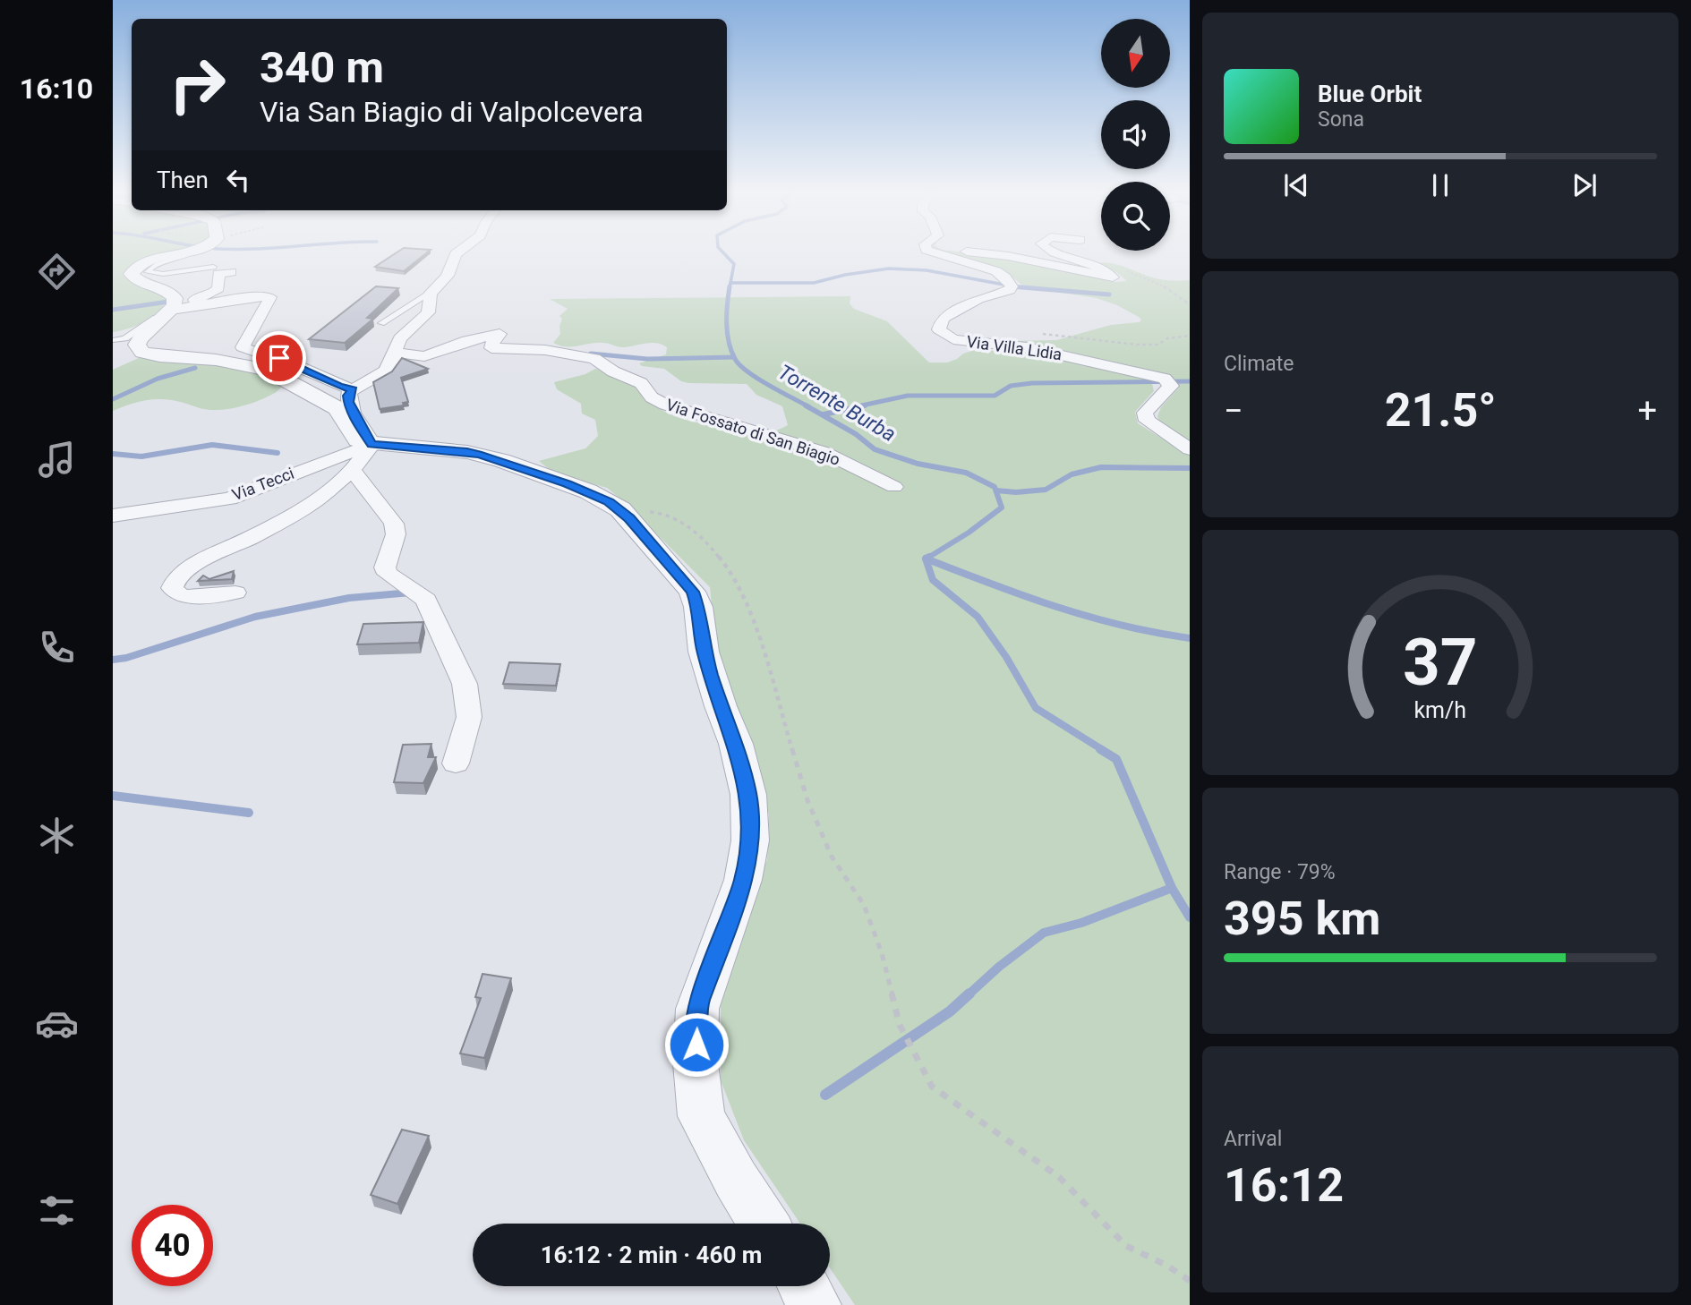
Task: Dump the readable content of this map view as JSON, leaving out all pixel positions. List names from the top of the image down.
{
  "streets": {
    "street": ["Via Villa Lidia", "Via Fossato di San Biagio", "Via Tecci"]
  },
  "water": ["Torrente Burba"],
  "north": "bottom",
  "page": {
    "tabs": "16:10",
    "turn": ["340 m", "Via San Biagio di Valpolcevera"],
    "song": ["Blue Orbit", "Sona"],
    "then": "Then",
    "tile": [
      "Climate",
      ["Range · 79%", "395 km"],
      ["Arrival", "16:12"]
    ],
    "heat": ["−", "21.5°", "+"],
    "limit": "40",
    "trip": "16:12 · 2 min · 460 m",
    "gauge": ["37", "km/h"]
  }
}
